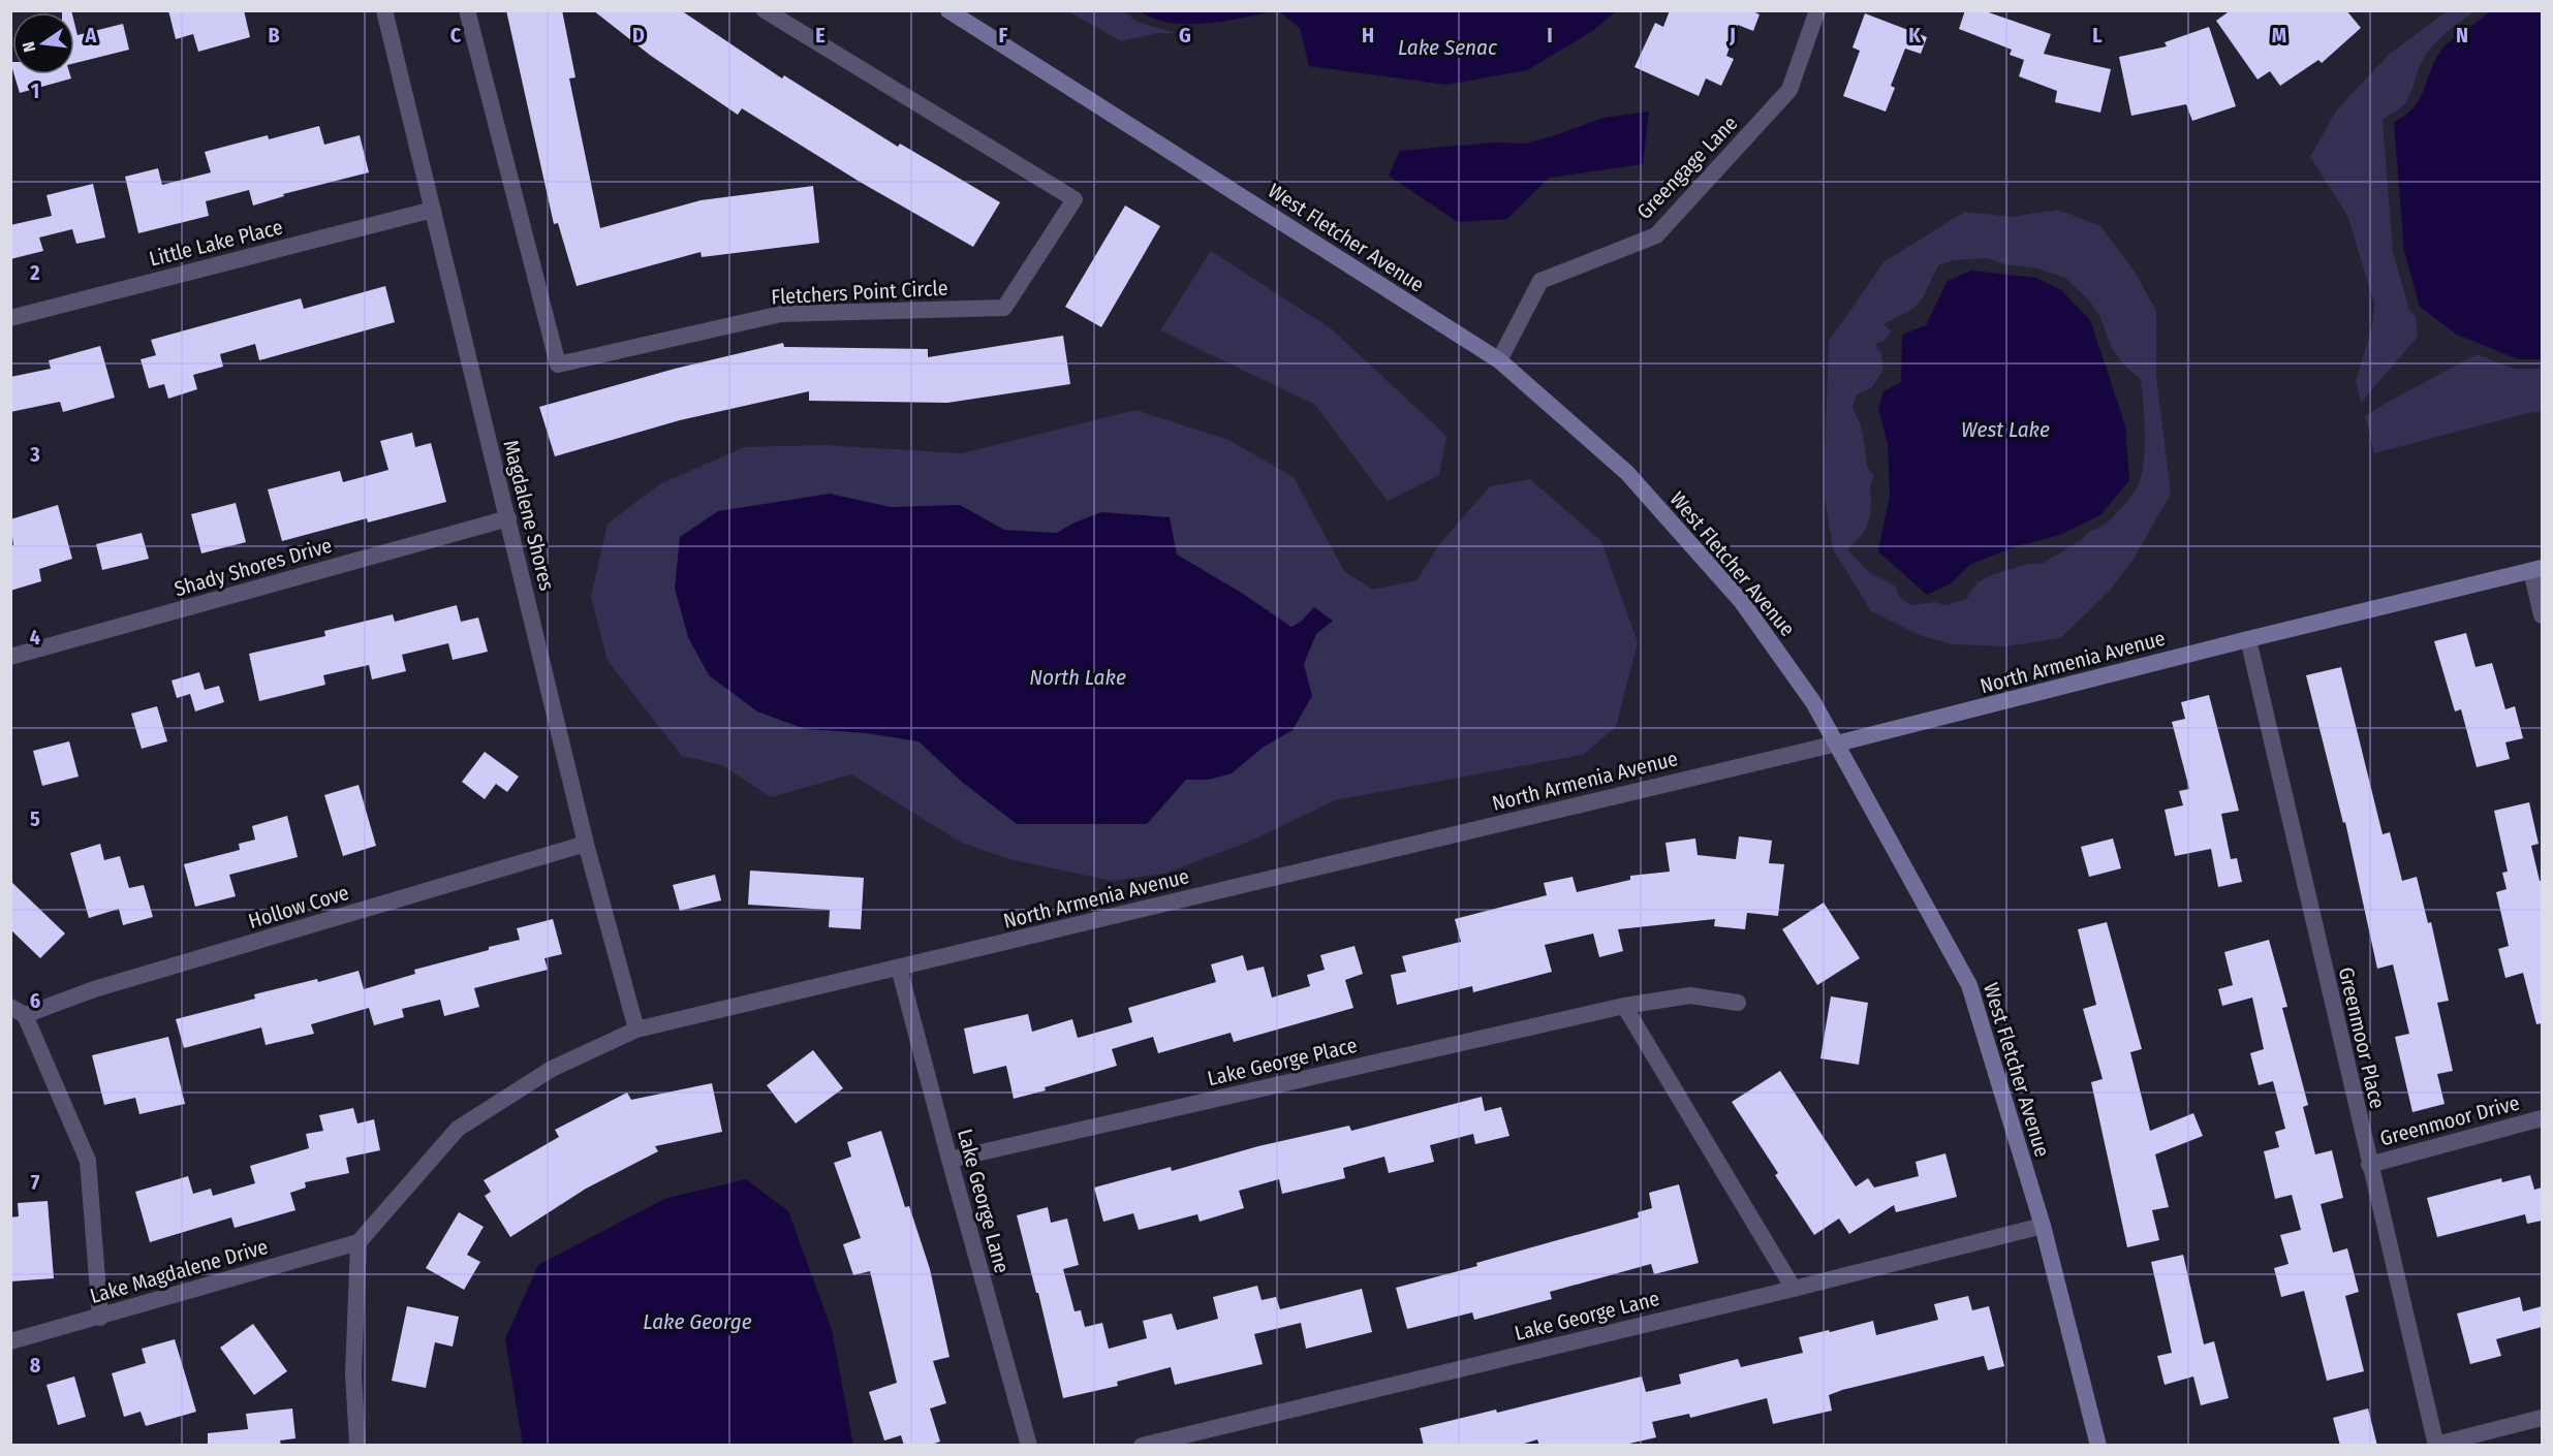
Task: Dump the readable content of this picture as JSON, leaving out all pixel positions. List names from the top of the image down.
{
  "streets": {
    "main road": ["West Fletcher Avenue", "North Armenia Avenue"],
    "street": [
      "Greengage Lane",
      "Little Lake Place",
      "Fletchers Point Circle",
      "Magdalene Shores",
      "Shady Shores Drive",
      "Hollow Cove",
      "Greenmoor Place",
      "Lake George Place",
      "Greenmoor Drive",
      "Lake George Lane",
      "Lake Magdalene Drive"
    ]
  },
  "crossings": [
    ["Greengage Lane", "West Fletcher Avenue"],
    ["West Fletcher Avenue", "North Armenia Avenue"],
    ["West Fletcher Avenue", "Lake George Lane"],
    ["Little Lake Place", "Magdalene Shores"],
    ["Magdalene Shores", "Shady Shores Drive"],
    ["Magdalene Shores", "North Armenia Avenue"],
    ["Magdalene Shores", "Hollow Cove"],
    ["North Armenia Avenue", "Greenmoor Place"],
    ["North Armenia Avenue", "Lake George Lane"],
    ["Greenmoor Place", "Greenmoor Drive"],
    ["Lake George Place", "Lake George Lane"]
  ],
  "water": [
    "Lake Senac",
    "West Lake",
    "North Lake",
    "Lake George"
  ],
  "north": "left",
  "grid": {
    "columns": [
      "A",
      "B",
      "C",
      "D",
      "E",
      "F",
      "G",
      "H",
      "I",
      "J",
      "K",
      "L",
      "M",
      "N"
    ],
    "rows": [
      "1",
      "2",
      "3",
      "4",
      "5",
      "6",
      "7",
      "8"
    ]
  }
}
